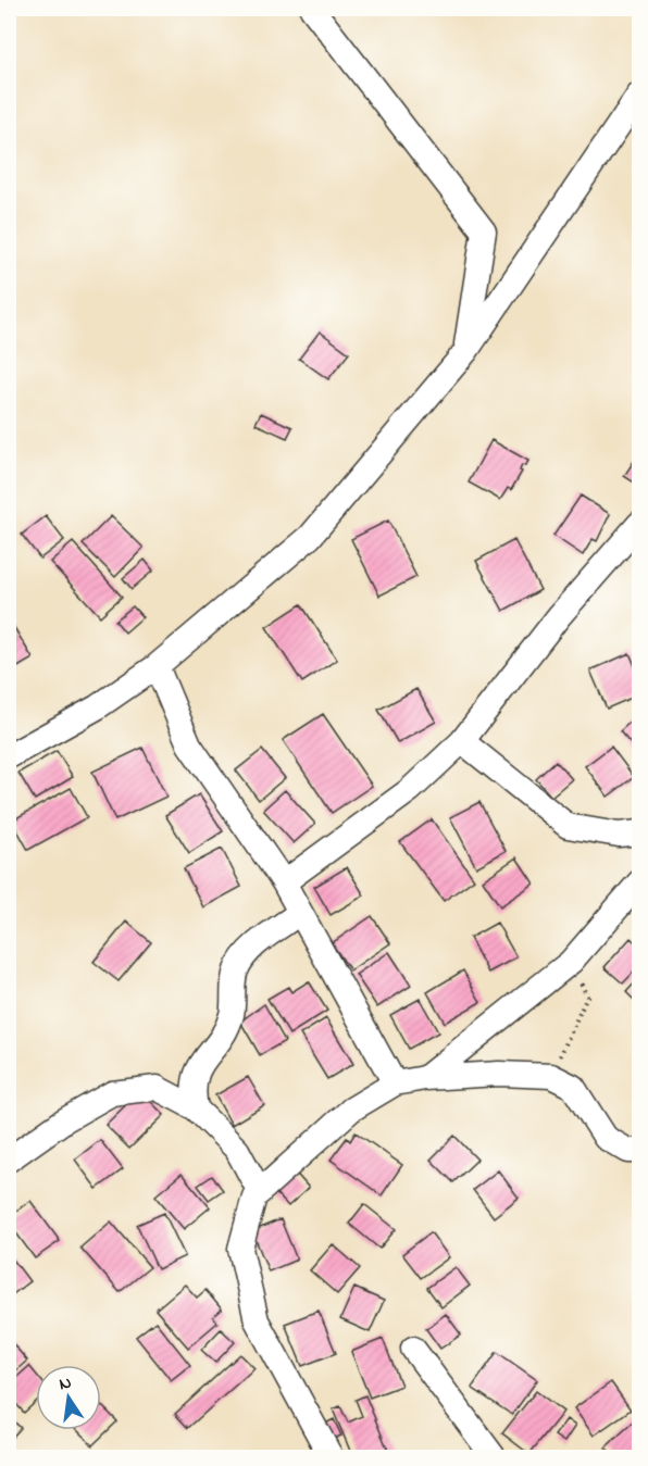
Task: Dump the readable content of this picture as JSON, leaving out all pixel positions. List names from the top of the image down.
{
  "north": "top"
}
